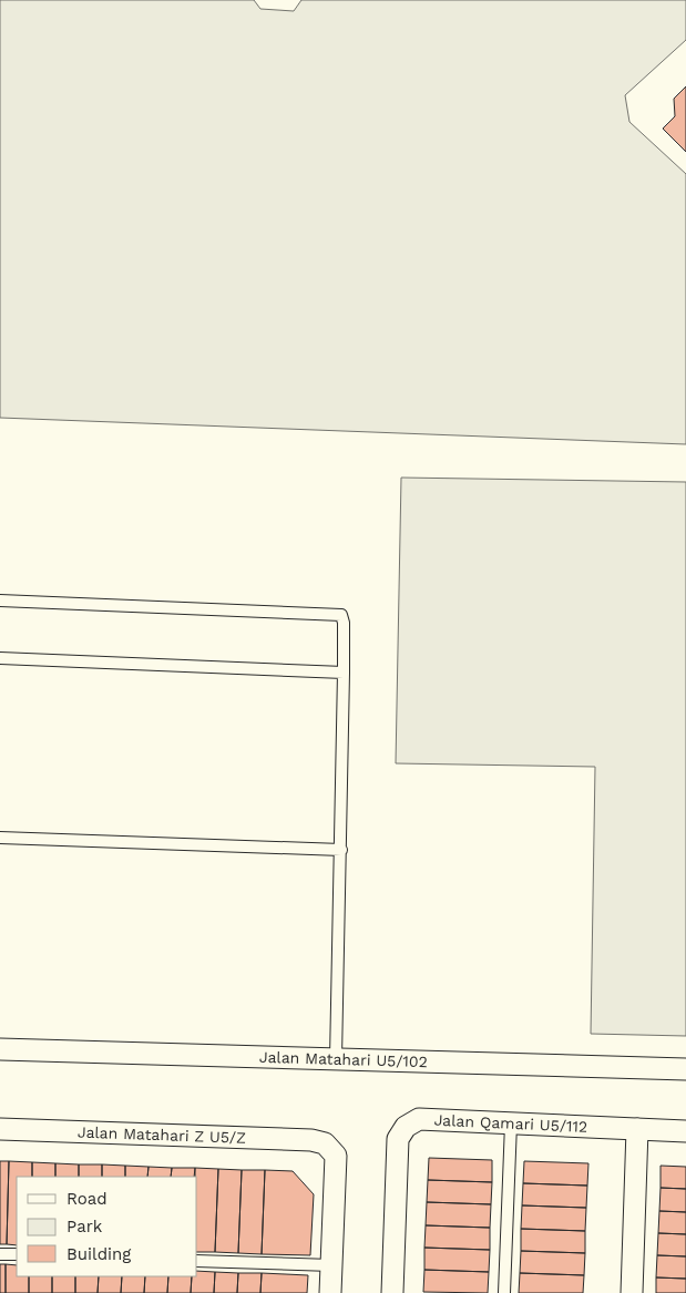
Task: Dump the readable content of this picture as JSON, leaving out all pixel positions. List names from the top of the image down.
{
  "streets": {
    "street": ["Jalan Matahari U5/102", "Jalan Qamari U5/112", "Jalan Matahari Z U5/Z"]
  },
  "legend": ["Road", "Park", "Building"]
}
